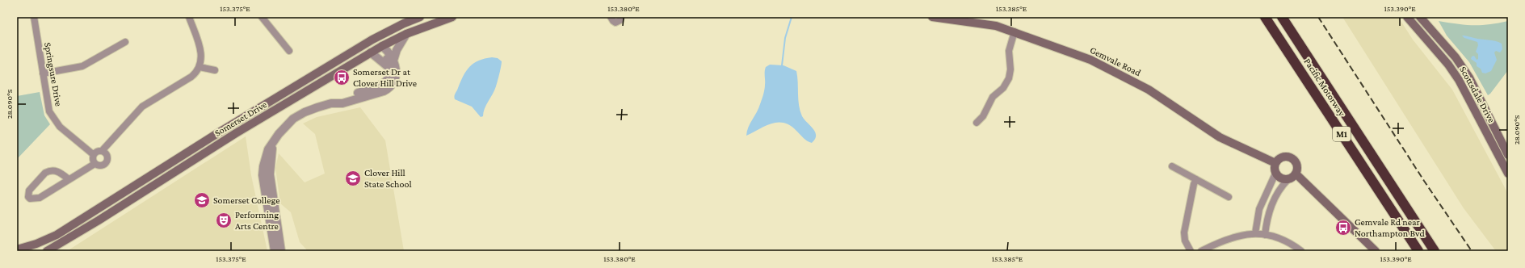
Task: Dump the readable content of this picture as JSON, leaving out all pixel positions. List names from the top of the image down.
{
  "streets": {
    "highway": ["Pacific Motorway", "M1"],
    "main road": ["Gemvale Road", "Scottsdale Drive", "Somerset Drive"],
    "street": ["Springsure Drive"]
  },
  "places": {
    "bus stop": ["Somerset Dr at Clover Hill Drive", "Gemvale Rd near Northampton Bvd"],
    "school or university": ["Clover Hill State School", "Somerset College"],
    "theatre": ["Performing Arts Centre"]
  },
  "coordinates": [
    "153.375°E",
    "153.380°E",
    "153.385°E",
    "153.390°E",
    "28.090°S"
  ]
}
